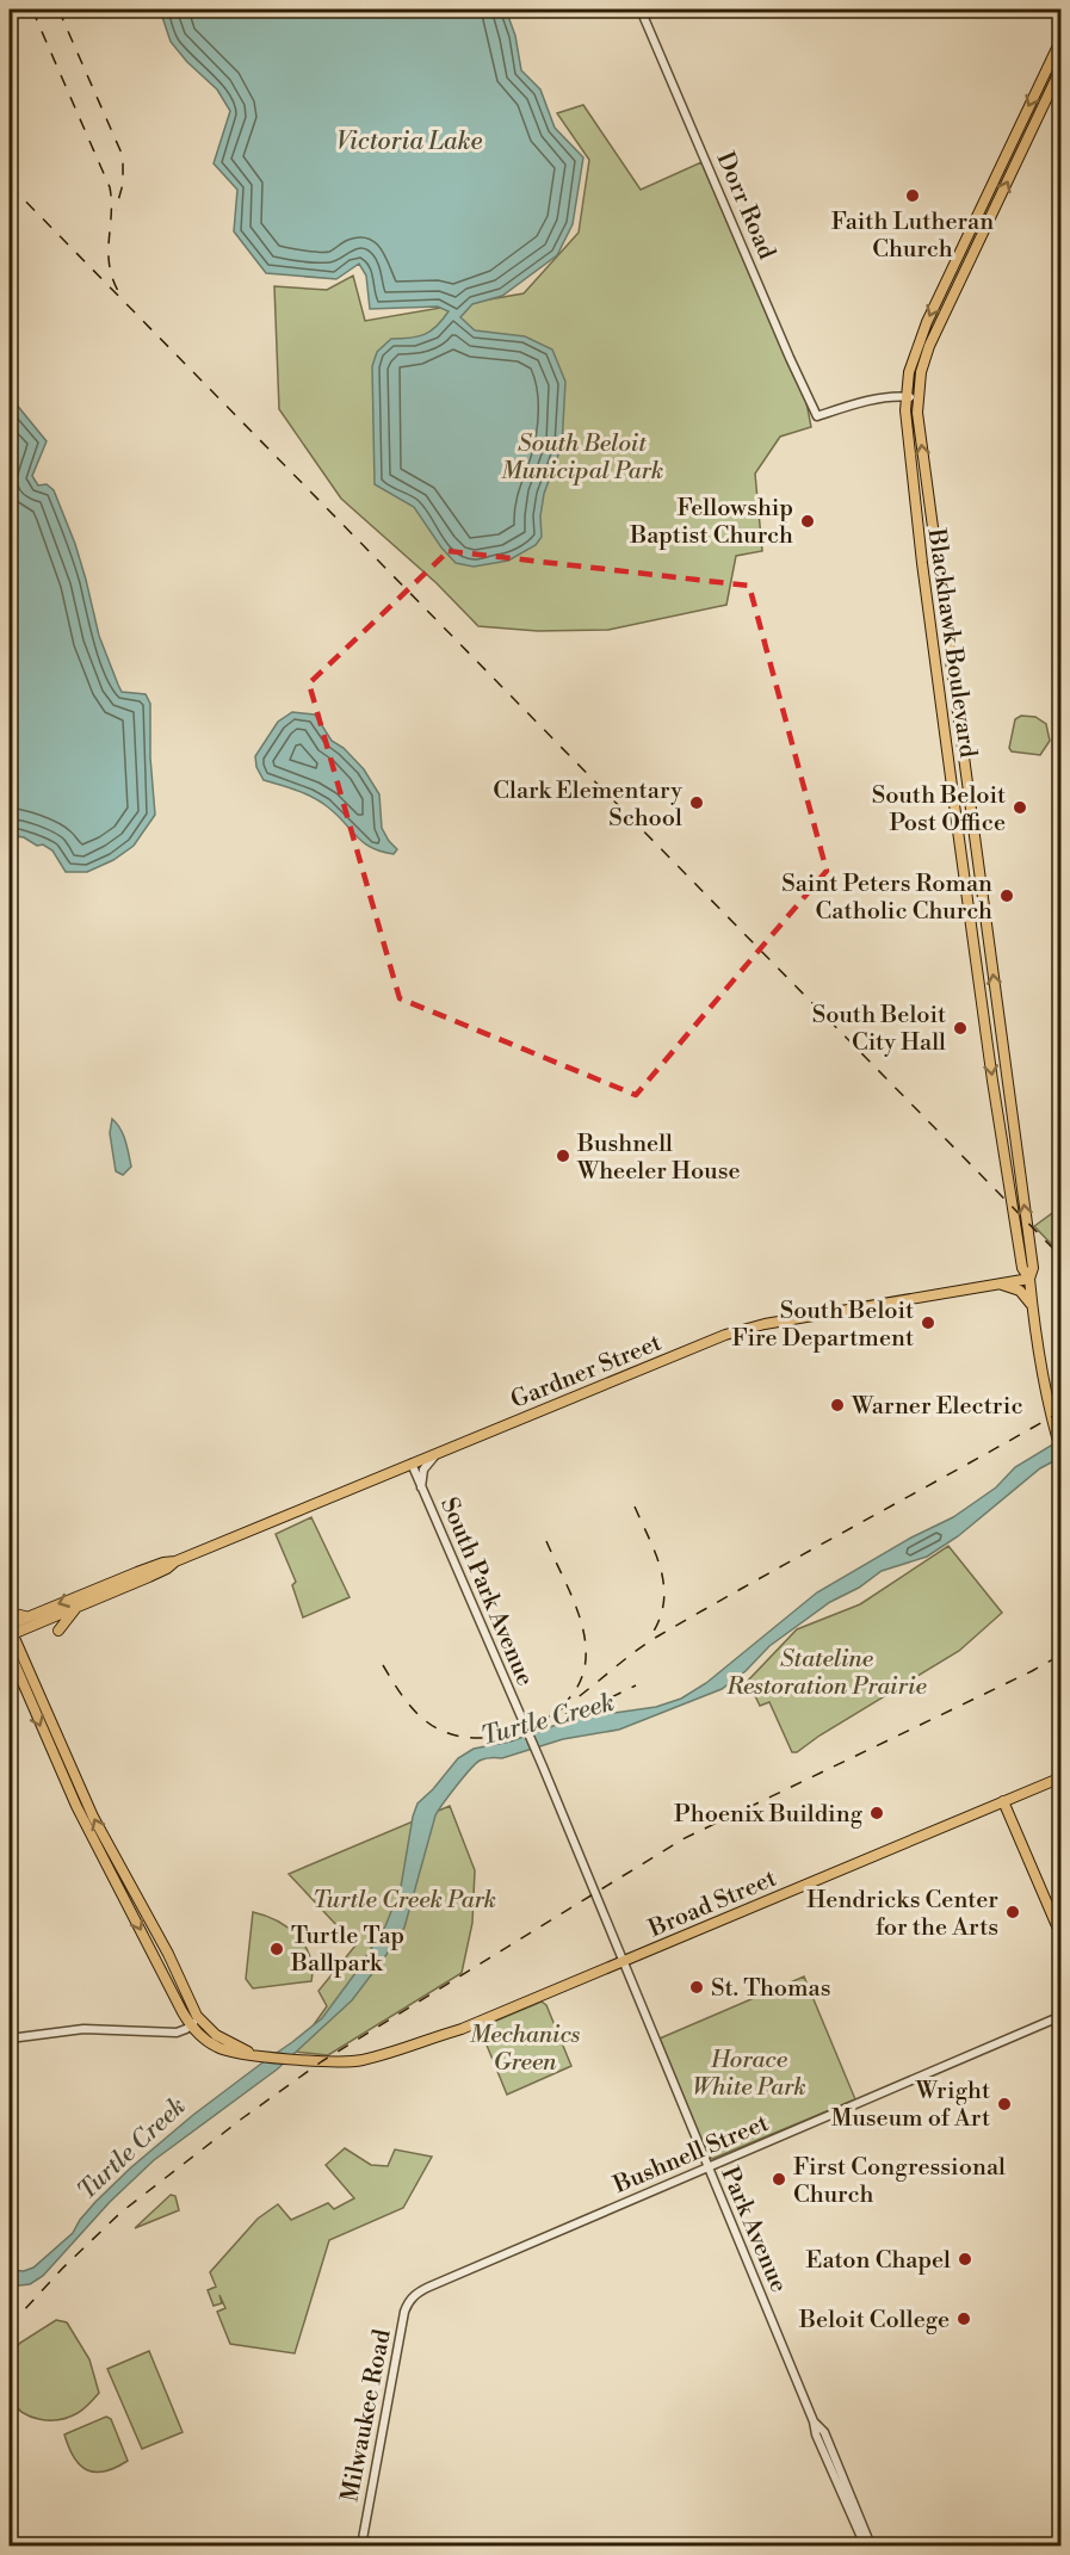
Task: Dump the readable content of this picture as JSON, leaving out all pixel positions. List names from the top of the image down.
{
  "streets": {
    "main road": ["Blackhawk Boulevard", "Gardner Street", "Broad Street"],
    "street": [
      "Dorr Road",
      "South Park Avenue",
      "Bushnell Street",
      "Park Avenue",
      "Milwaukee Road"
    ]
  },
  "crossings": [
    ["Dorr Road", "Blackhawk Boulevard"],
    ["Blackhawk Boulevard", "Gardner Street"],
    ["Gardner Street", "South Park Avenue"],
    ["South Park Avenue", "Park Avenue"],
    ["Broad Street", "Park Avenue"],
    ["Bushnell Street", "Park Avenue"],
    ["Bushnell Street", "Milwaukee Road"]
  ],
  "water": ["Victoria Lake", "Turtle Creek"],
  "parks": [
    "South Beloit Municipal Park",
    "Stateline Restoration Prairie",
    "Turtle Creek Park",
    "Mechanics Green",
    "Horace White Park"
  ],
  "places": [
    "Faith Lutheran Church",
    "Fellowship Baptist Church",
    "Clark Elementary School",
    "South Beloit Post Office",
    "Saint Peters Roman Catholic Church",
    "South Beloit City Hall",
    "Bushnell Wheeler House",
    "South Beloit Fire Department",
    "Warner Electric",
    "Phoenix Building",
    "Hendricks Center for the Arts",
    "Turtle Tap Ballpark",
    "St. Thomas",
    "Wright Museum of Art",
    "First Congressional Church",
    "Eaton Chapel",
    "Beloit College"
  ]
}
